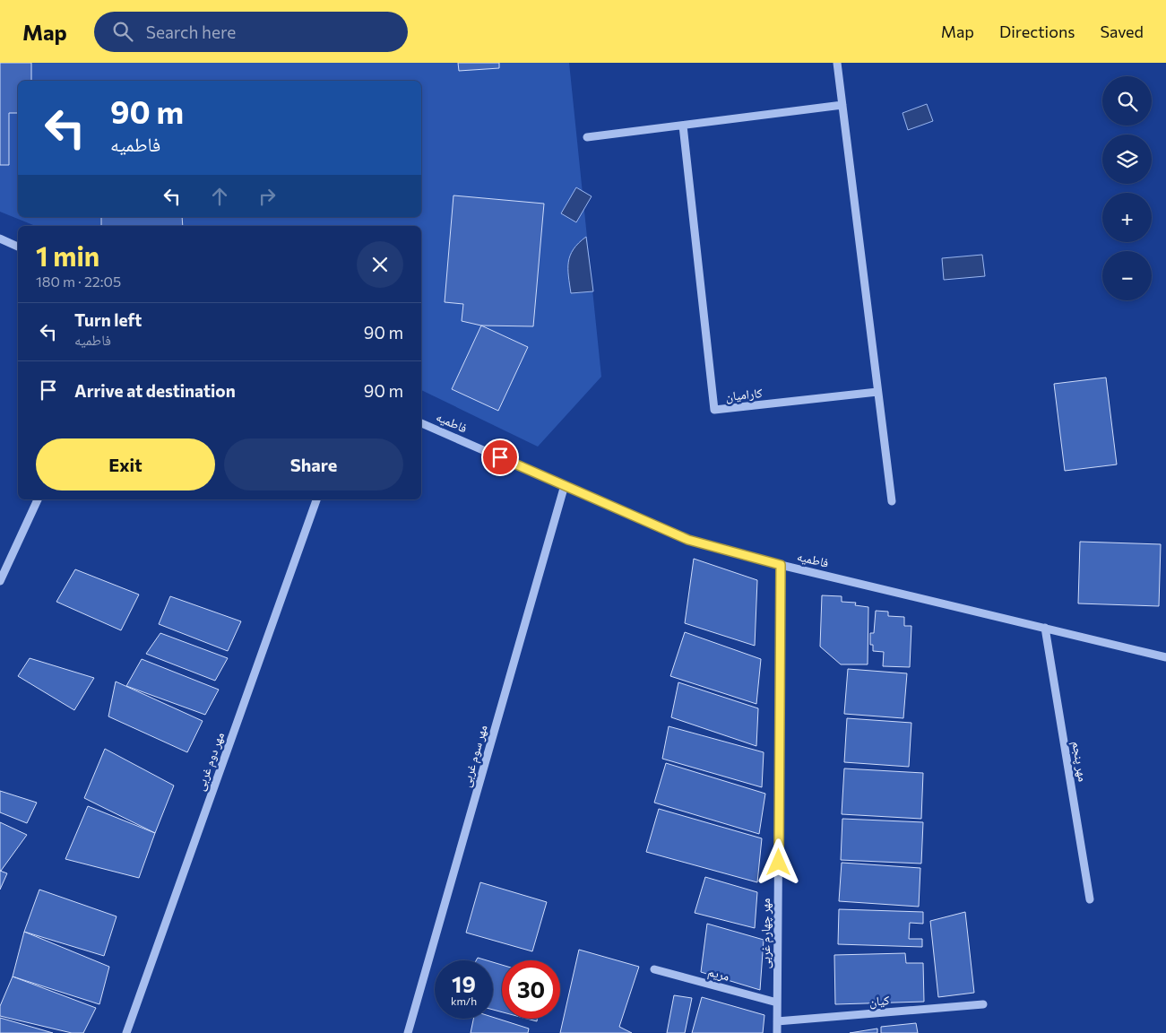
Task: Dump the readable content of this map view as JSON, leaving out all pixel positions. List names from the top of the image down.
{
  "streets": {
    "street": [
      "کارامیان",
      "فاطمیه",
      "مهر سوم غربی",
      "مهر دوم غربی",
      "مهر پنجم",
      "مهر چهارم غربی",
      "مریم",
      "کیان"
    ]
  },
  "crossings": [
    ["فاطمیه", "مهر سوم غربی"],
    ["فاطمیه", "مهر پنجم"],
    ["فاطمیه", "مهر چهارم غربی"],
    ["مهر چهارم غربی", "مریم"],
    ["مهر چهارم غربی", "کیان"]
  ],
  "page": {
    "header": "Map",
    "search": "Search here",
    "nav": ["Map", "Directions", "Saved"],
    "map_buttons": ["+", "−"],
    "turn": ["90 m", "فاطمیه"],
    "heading": ["1 min", "180 m · 22:05"],
    "list": [
      {
        "name": "Turn left",
        "note": "فاطمیه",
        "value": "90 m"
      },
      {
        "name": "Arrive at destination",
        "value": "90 m"
      }
    ],
    "buttons": ["Exit", "Share"],
    "speed": "19 km/h",
    "limit": "30"
  }
}
